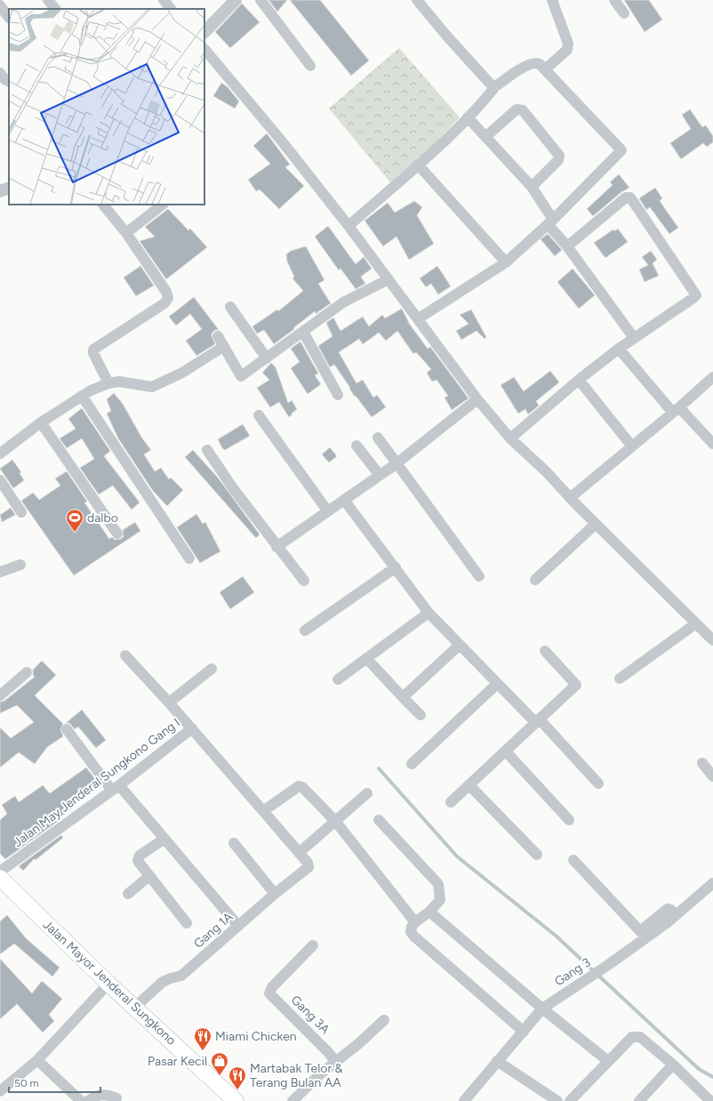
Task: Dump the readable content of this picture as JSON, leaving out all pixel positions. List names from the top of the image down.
{
  "streets": {
    "main road": ["Jalan Mayor Jenderal Sungkono"],
    "street": [
      "Jalan May Jenderal Sungkono Gang I",
      "Gang 1A",
      "Gang 3",
      "Gang 3A"
    ]
  },
  "crossings": [
    ["Gang 1A", "Jalan Mayor Jenderal Sungkono"]
  ],
  "places": {
    "sports": ["dalbo"],
    "restaurant": ["Miami Chicken", "Martabak Telor & Terang Bulan AA"],
    "shop": ["Pasar Kecil"]
  },
  "scale_bar": "50 m"
}
